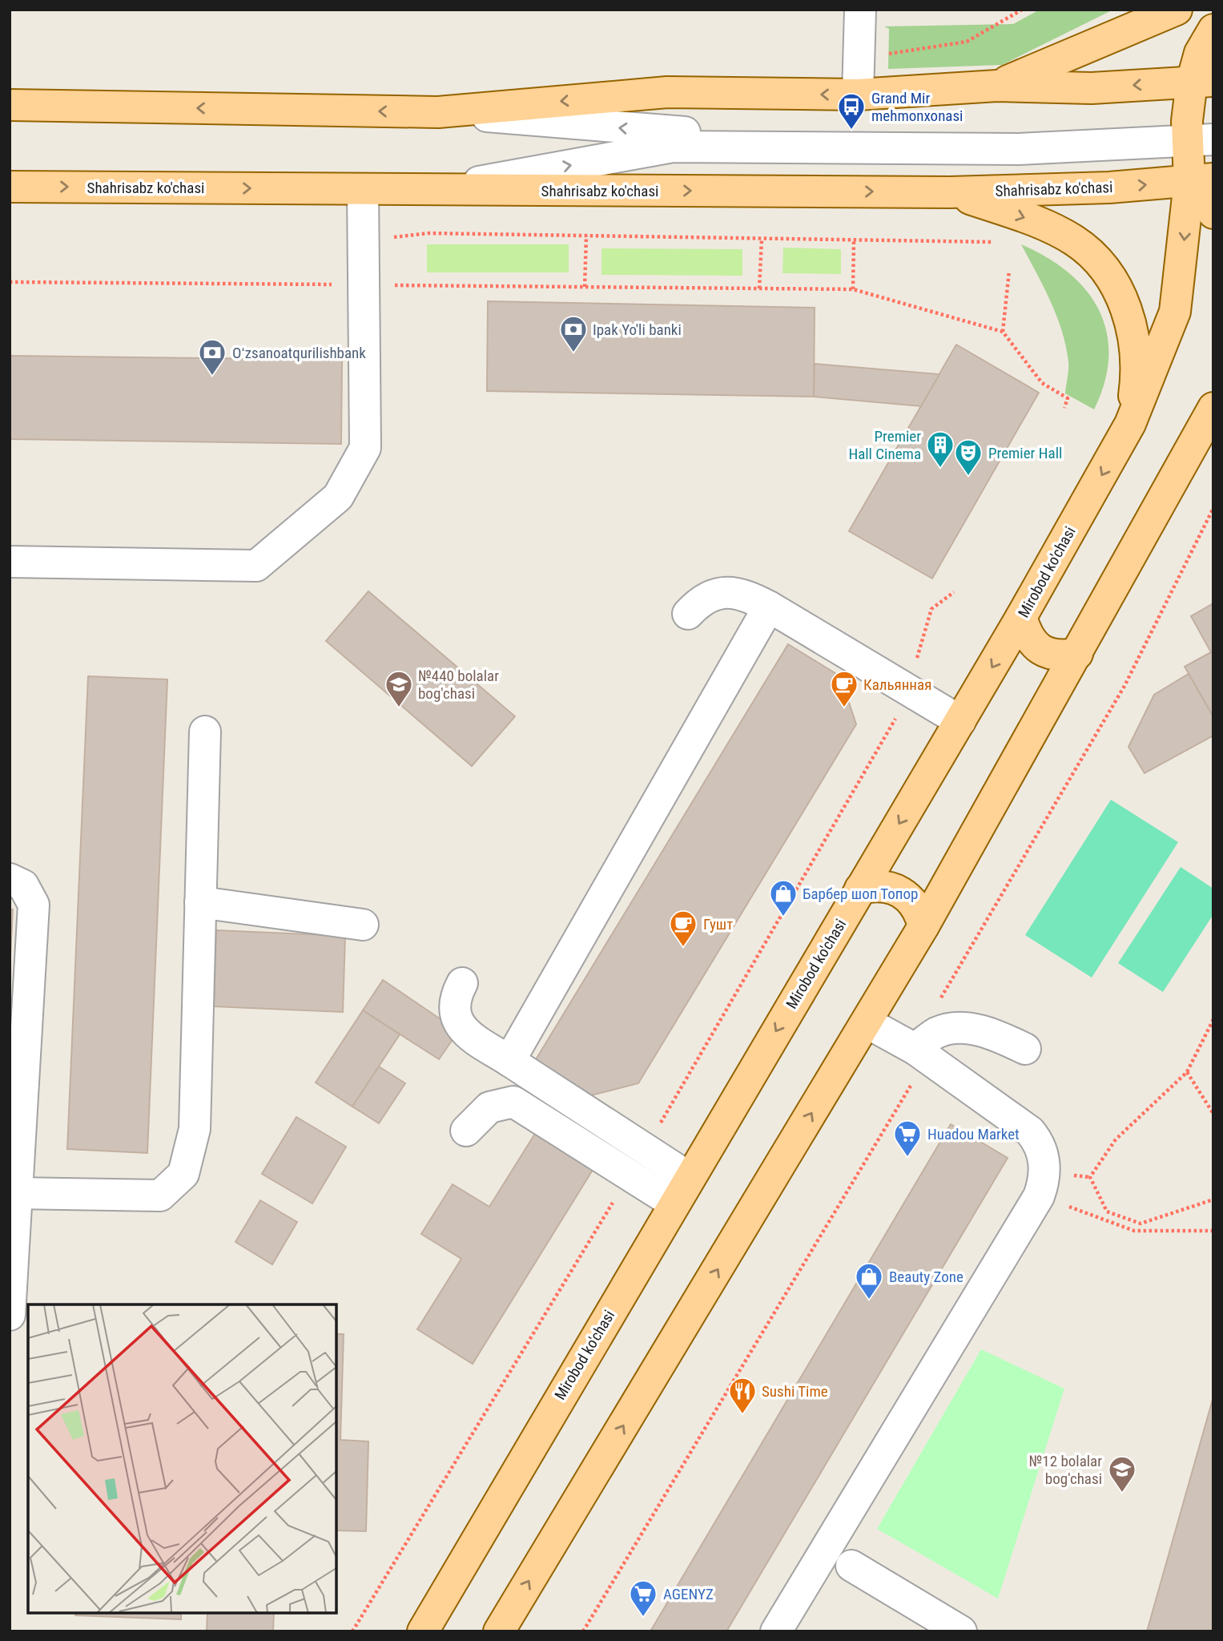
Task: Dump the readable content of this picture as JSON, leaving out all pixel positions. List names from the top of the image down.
{
  "streets": {
    "main road": ["Shahrisabz ko'chasi", "Mirobod ko'chasi"]
  },
  "crossings": [
    ["Shahrisabz ko'chasi", "Mirobod ko'chasi"]
  ],
  "places": {
    "bus stop": ["Grand Mir mehmonxonasi"],
    "bank": ["Ipak Yo'li banki", "Oʻzsanoatqurilishbank"],
    "building": ["Premier Hall Cinema"],
    "theatre": ["Premier Hall"],
    "school or university": ["№440 bolalar bog'chasi", "№12 bolalar bog'chasi"],
    "cafe": ["Кальянная", "Гушт"],
    "shop": ["Барбер шоп Топор", "Beauty Zone"],
    "supermarket": ["Huadou Market", "AGENYZ"],
    "restaurant": ["Sushi Time"]
  }
}
